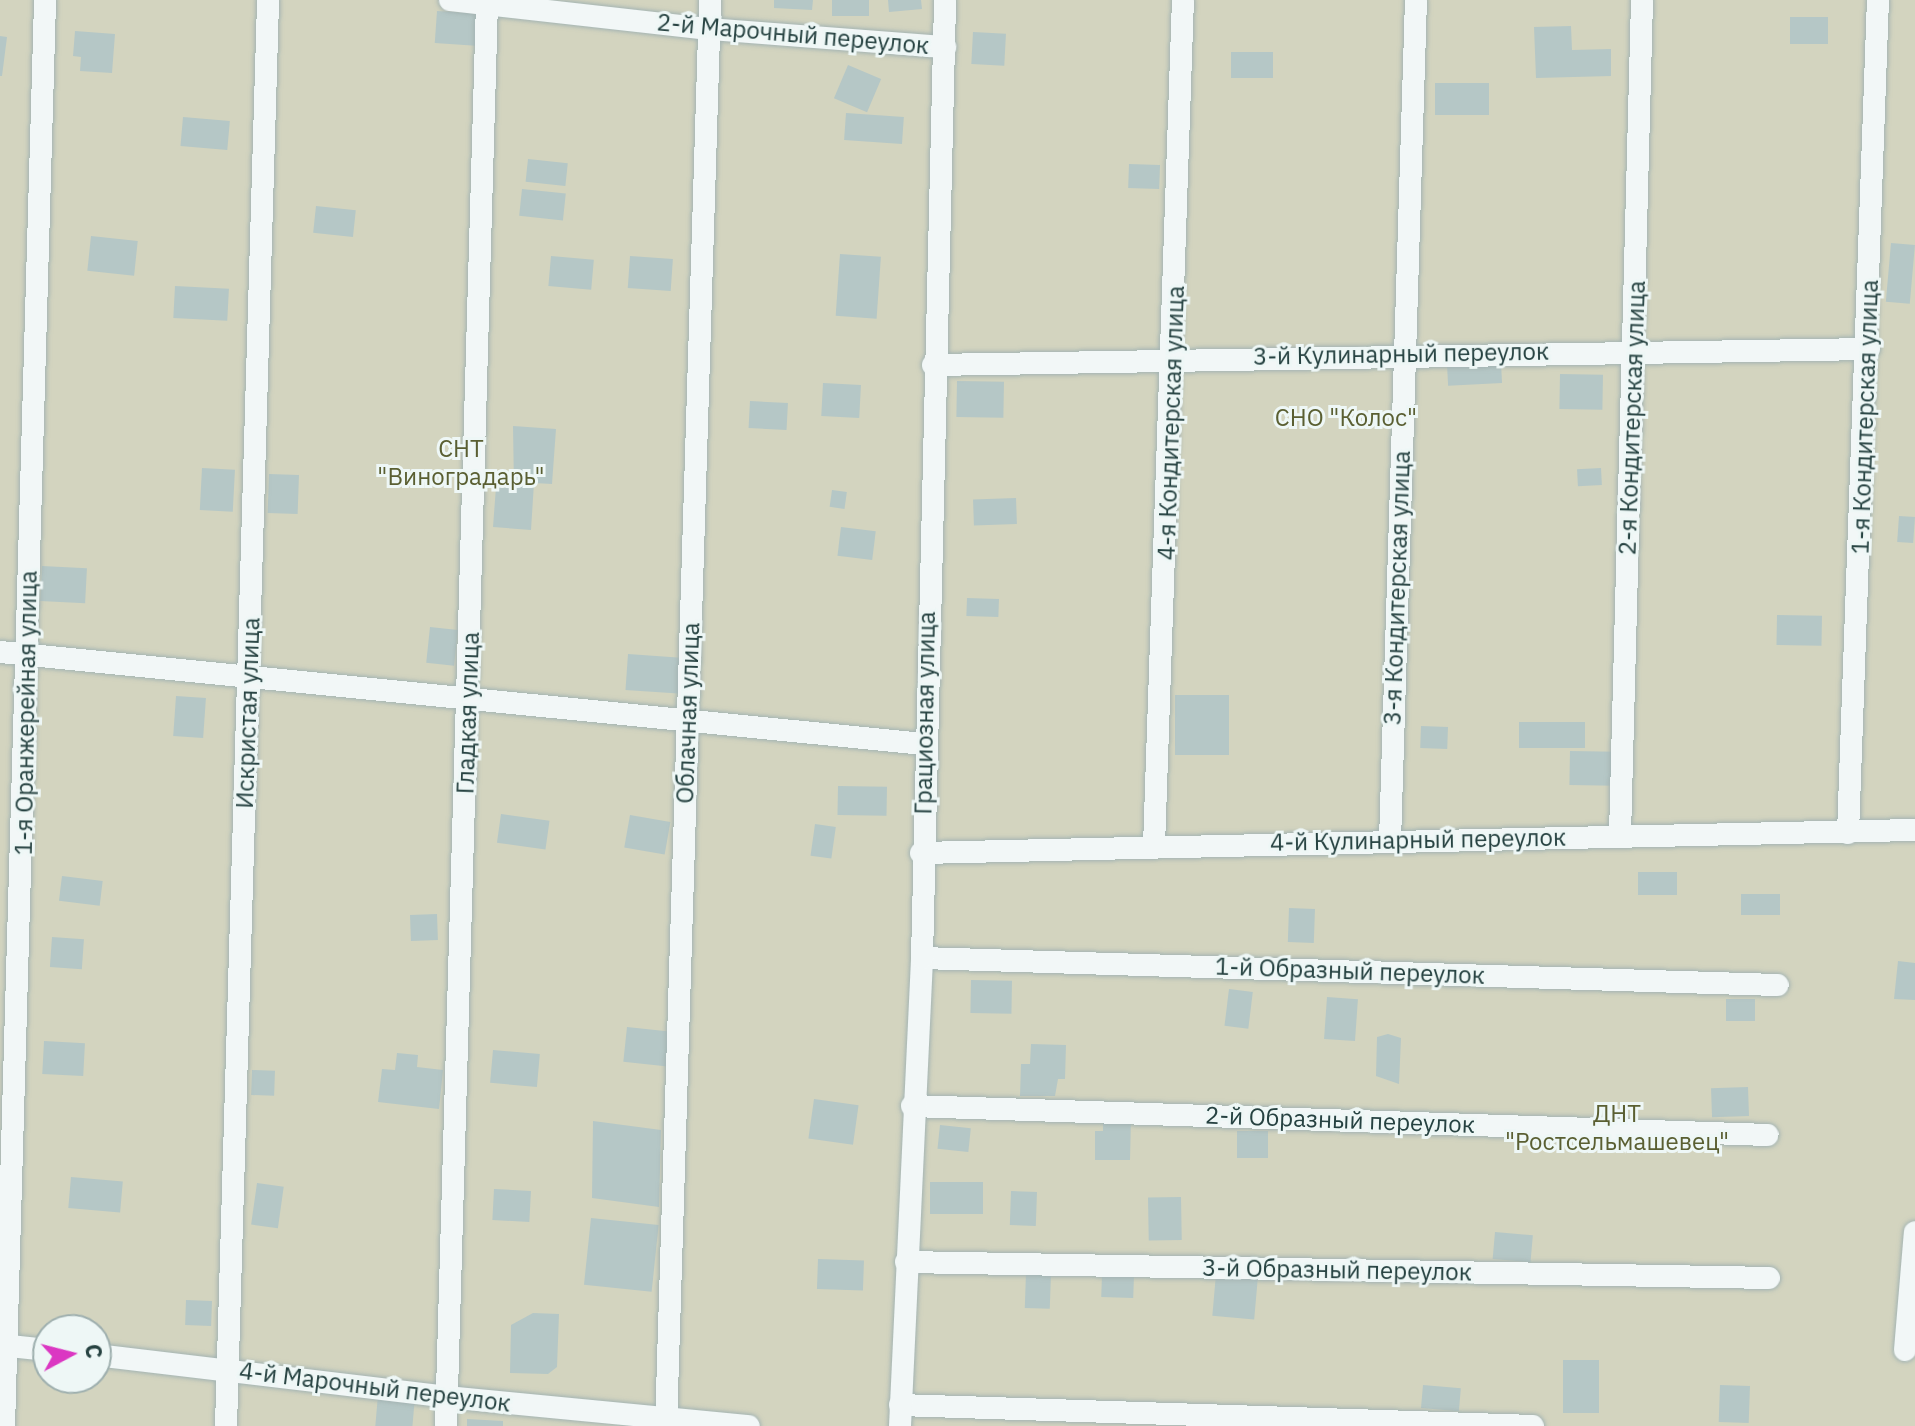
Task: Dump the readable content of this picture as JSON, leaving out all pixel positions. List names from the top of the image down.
{
  "streets": {
    "street": [
      "2-й Марочный переулок",
      "3-й Кулинарный переулок",
      "1-я Кондитерская улица",
      "2-я Кондитерская улица",
      "4-я Кондитерская улица",
      "3-я Кондитерская улица",
      "1-я Оранжерейная улица",
      "Искристая улица",
      "Гладкая улица",
      "Облачная улица",
      "Грациозная улица",
      "4-й Кулинарный переулок",
      "1-й Образный переулок",
      "2-й Образный переулок",
      "3-й Образный переулок",
      "4-й Марочный переулок"
    ]
  },
  "crossings": [
    ["2-й Марочный переулок", "Гладкая улица"],
    ["2-й Марочный переулок", "Облачная улица"],
    ["2-й Марочный переулок", "Грациозная улица"],
    ["3-й Кулинарный переулок", "1-я Кондитерская улица"],
    ["3-й Кулинарный переулок", "2-я Кондитерская улица"],
    ["3-й Кулинарный переулок", "4-я Кондитерская улица"],
    ["3-й Кулинарный переулок", "3-я Кондитерская улица"],
    ["3-й Кулинарный переулок", "Грациозная улица"],
    ["1-я Кондитерская улица", "4-й Кулинарный переулок"],
    ["2-я Кондитерская улица", "4-й Кулинарный переулок"],
    ["4-я Кондитерская улица", "4-й Кулинарный переулок"],
    ["3-я Кондитерская улица", "4-й Кулинарный переулок"],
    ["Искристая улица", "4-й Марочный переулок"],
    ["Гладкая улица", "4-й Марочный переулок"],
    ["Облачная улица", "4-й Марочный переулок"],
    ["Грациозная улица", "4-й Кулинарный переулок"],
    ["Грациозная улица", "1-й Образный переулок"],
    ["Грациозная улица", "2-й Образный переулок"],
    ["Грациозная улица", "3-й Образный переулок"]
  ],
  "parks": ["СНО \"Колос\"", "СНТ \"Виноградарь\"", "ДНТ \"Ростсельмашевец\""],
  "north": "right"
}
